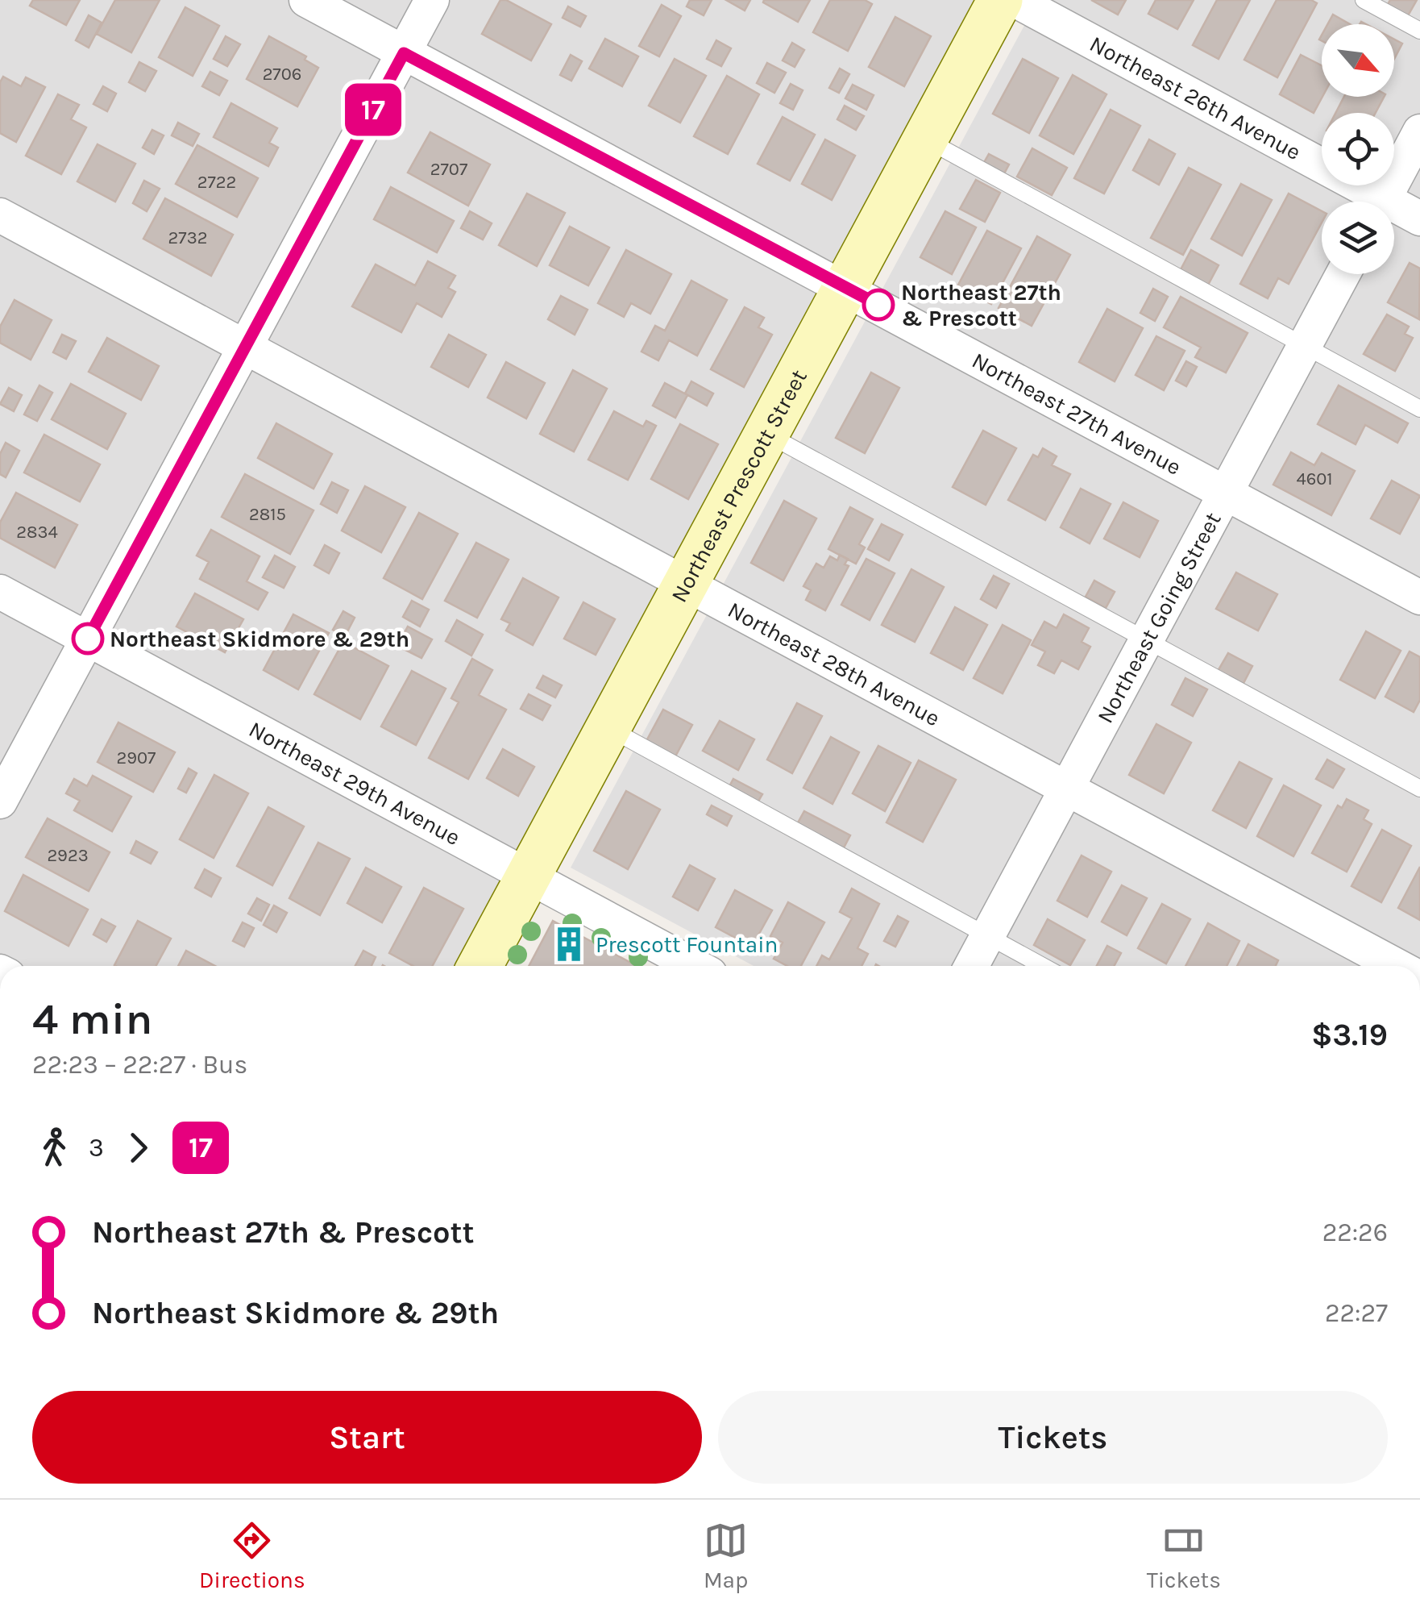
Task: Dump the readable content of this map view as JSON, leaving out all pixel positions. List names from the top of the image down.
{
  "streets": {
    "street": [
      "Northeast 26th Avenue",
      "Northeast 27th Avenue",
      "Northeast Prescott Street",
      "Northeast Going Street",
      "Northeast 28th Avenue",
      "Northeast 29th Avenue"
    ]
  },
  "crossings": [
    ["Northeast 27th Avenue", "Northeast Prescott Street"],
    ["Northeast 27th Avenue", "Northeast Going Street"],
    ["Northeast Prescott Street", "Northeast 28th Avenue"],
    ["Northeast Prescott Street", "Northeast 29th Avenue"],
    ["Northeast Going Street", "Northeast 28th Avenue"]
  ],
  "places": {
    "other": ["Northeast 27th & Prescott", "Northeast Skidmore & 29th"],
    "building": ["Prescott Fountain"]
  },
  "lines": ["bus line 17"],
  "house_numbers": [
    "2706",
    "2707",
    "2722",
    "2732",
    "4601",
    "2815",
    "2834",
    "2907",
    "2923"
  ],
  "north": "bottom right",
  "page": {
    "on_map": "17",
    "heading": ["4 min", "22:23 – 22:27 · Bus", "$3.19"],
    "legs": ["3", "17"],
    "list": [
      {
        "name": "Northeast 27th & Prescott",
        "value": "22:26"
      },
      {
        "name": "Northeast Skidmore & 29th",
        "value": "22:27"
      }
    ],
    "buttons": ["Start", "Tickets"],
    "tabs": ["Directions", "Map", "Tickets"]
  }
}
